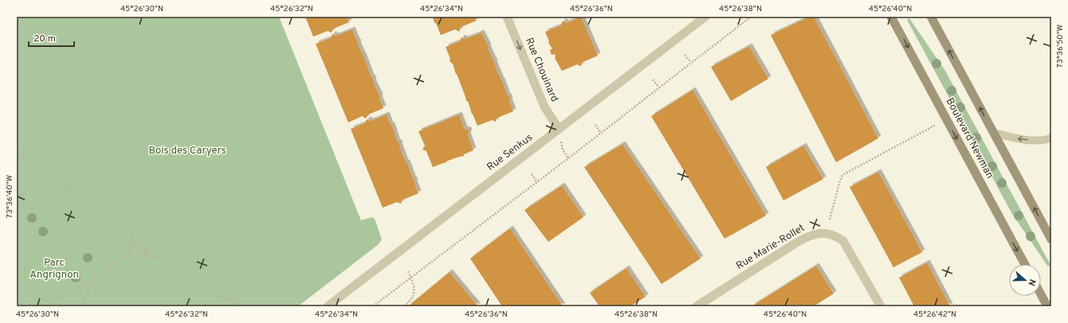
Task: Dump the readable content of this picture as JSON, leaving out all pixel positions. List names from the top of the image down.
{
  "streets": {
    "main road": ["Boulevard Newman"],
    "street": ["Rue Chouinard", "Rue Senkus", "Rue Marie-Rollet"]
  },
  "crossings": [
    ["Rue Chouinard", "Rue Senkus"]
  ],
  "one_way": ["Rue Chouinard"],
  "parks": ["Bois des Caryers", "Parc Angrignon"],
  "scale_bar": "20 m",
  "north": "right",
  "coordinates": [
    "45°26'30\"N",
    "45°26'32\"N",
    "45°26'34\"N",
    "45°26'36\"N",
    "45°26'38\"N",
    "45°26'40\"N",
    "73°36'50\"W",
    "73°36'40\"W",
    "45°26'42\"N"
  ]
}
